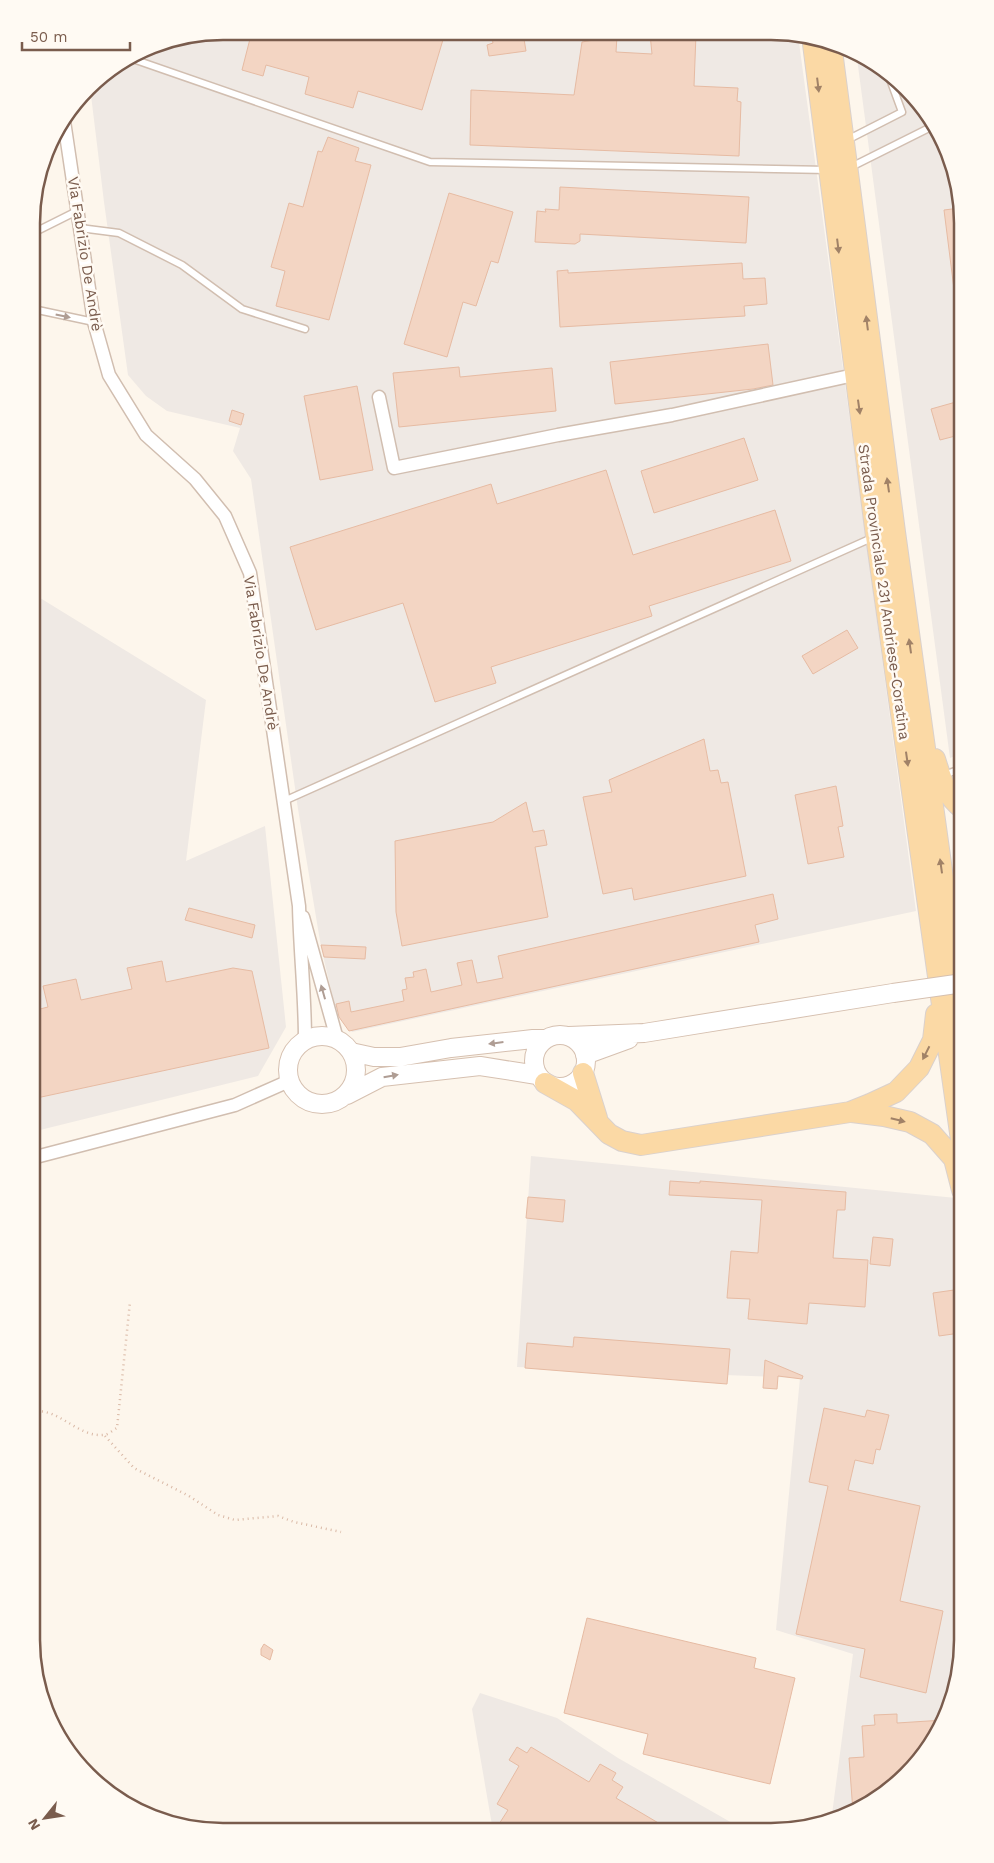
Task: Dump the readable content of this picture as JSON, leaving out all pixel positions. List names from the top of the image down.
{
  "streets": {
    "main road": ["Strada Provinciale 231 Andriese-Coratina"],
    "street": ["Via Fabrizio De Andrè"]
  },
  "scale_bar": "50 m",
  "north": "bottom left"
}
